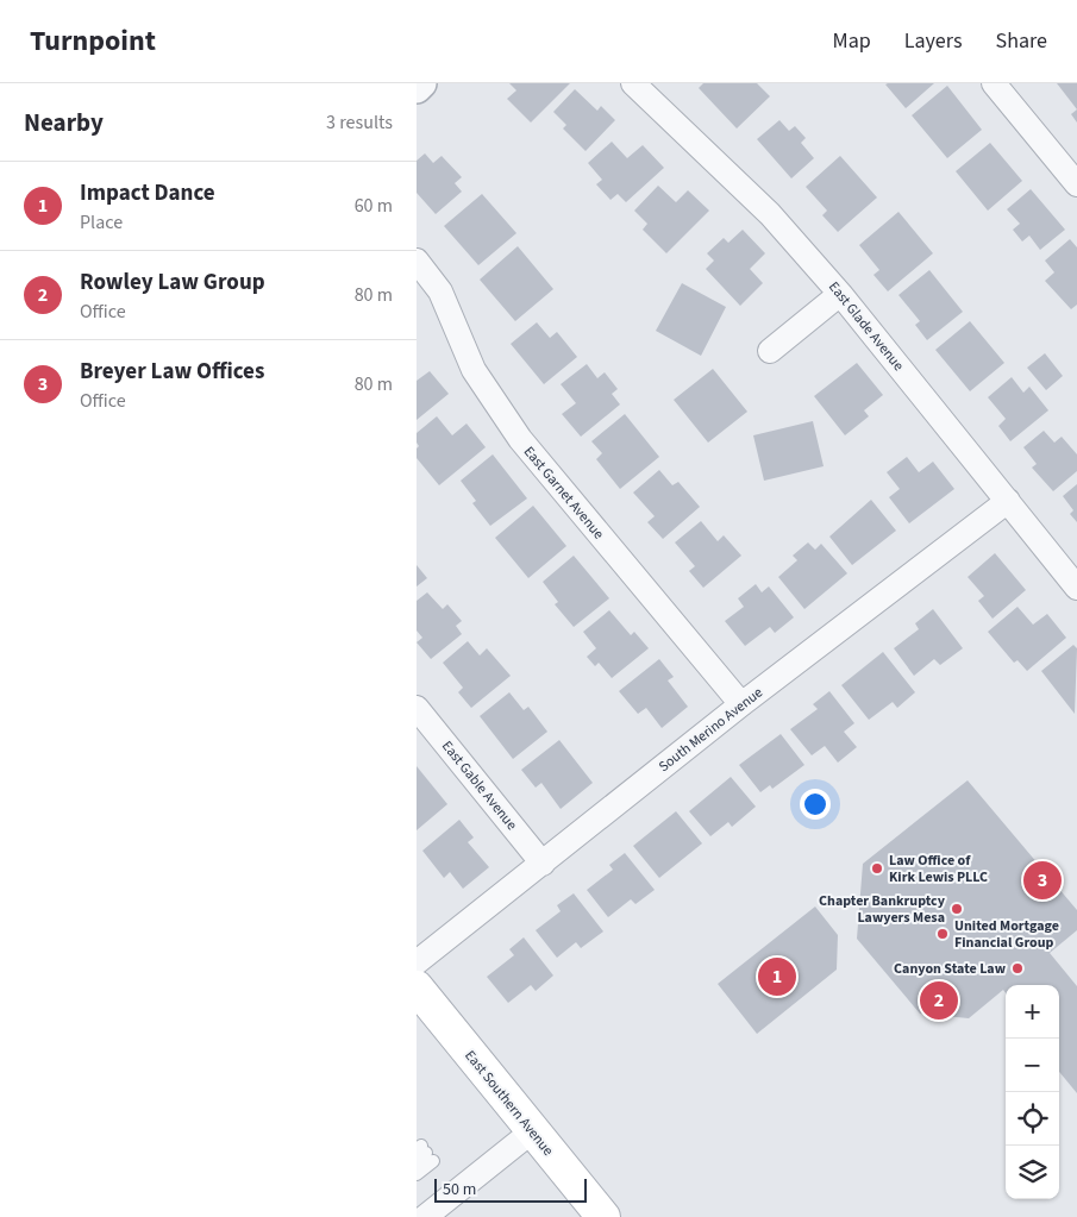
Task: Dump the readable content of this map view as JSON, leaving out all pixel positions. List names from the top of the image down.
{
  "streets": {
    "main road": ["East Southern Avenue"],
    "street": [
      "East Glade Avenue",
      "East Garnet Avenue",
      "South Merino Avenue",
      "East Gable Avenue"
    ]
  },
  "crossings": [
    ["East Glade Avenue", "South Merino Avenue"],
    ["East Garnet Avenue", "South Merino Avenue"],
    ["South Merino Avenue", "East Gable Avenue"]
  ],
  "places": [
    "Law Office of Kirk Lewis PLLC",
    "Chapter Bankruptcy Lawyers Mesa",
    "United Mortgage Financial Group",
    "Canyon State Law"
  ],
  "scale_bar": "50 m",
  "page": {
    "header": "Turnpoint",
    "nav": ["Map", "Layers", "Share"],
    "heading": ["Nearby", "3 results"],
    "list": [
      {
        "mark": "1",
        "name": "Impact Dance",
        "note": "Place",
        "value": "60 m"
      },
      {
        "mark": "2",
        "name": "Rowley Law Group",
        "note": "Office",
        "value": "80 m"
      },
      {
        "mark": "3",
        "name": "Breyer Law Offices",
        "note": "Office",
        "value": "80 m"
      }
    ],
    "pins": ["3", "1", "2"],
    "map_buttons": ["+", "−"],
    "scale": "50 m"
  }
}
